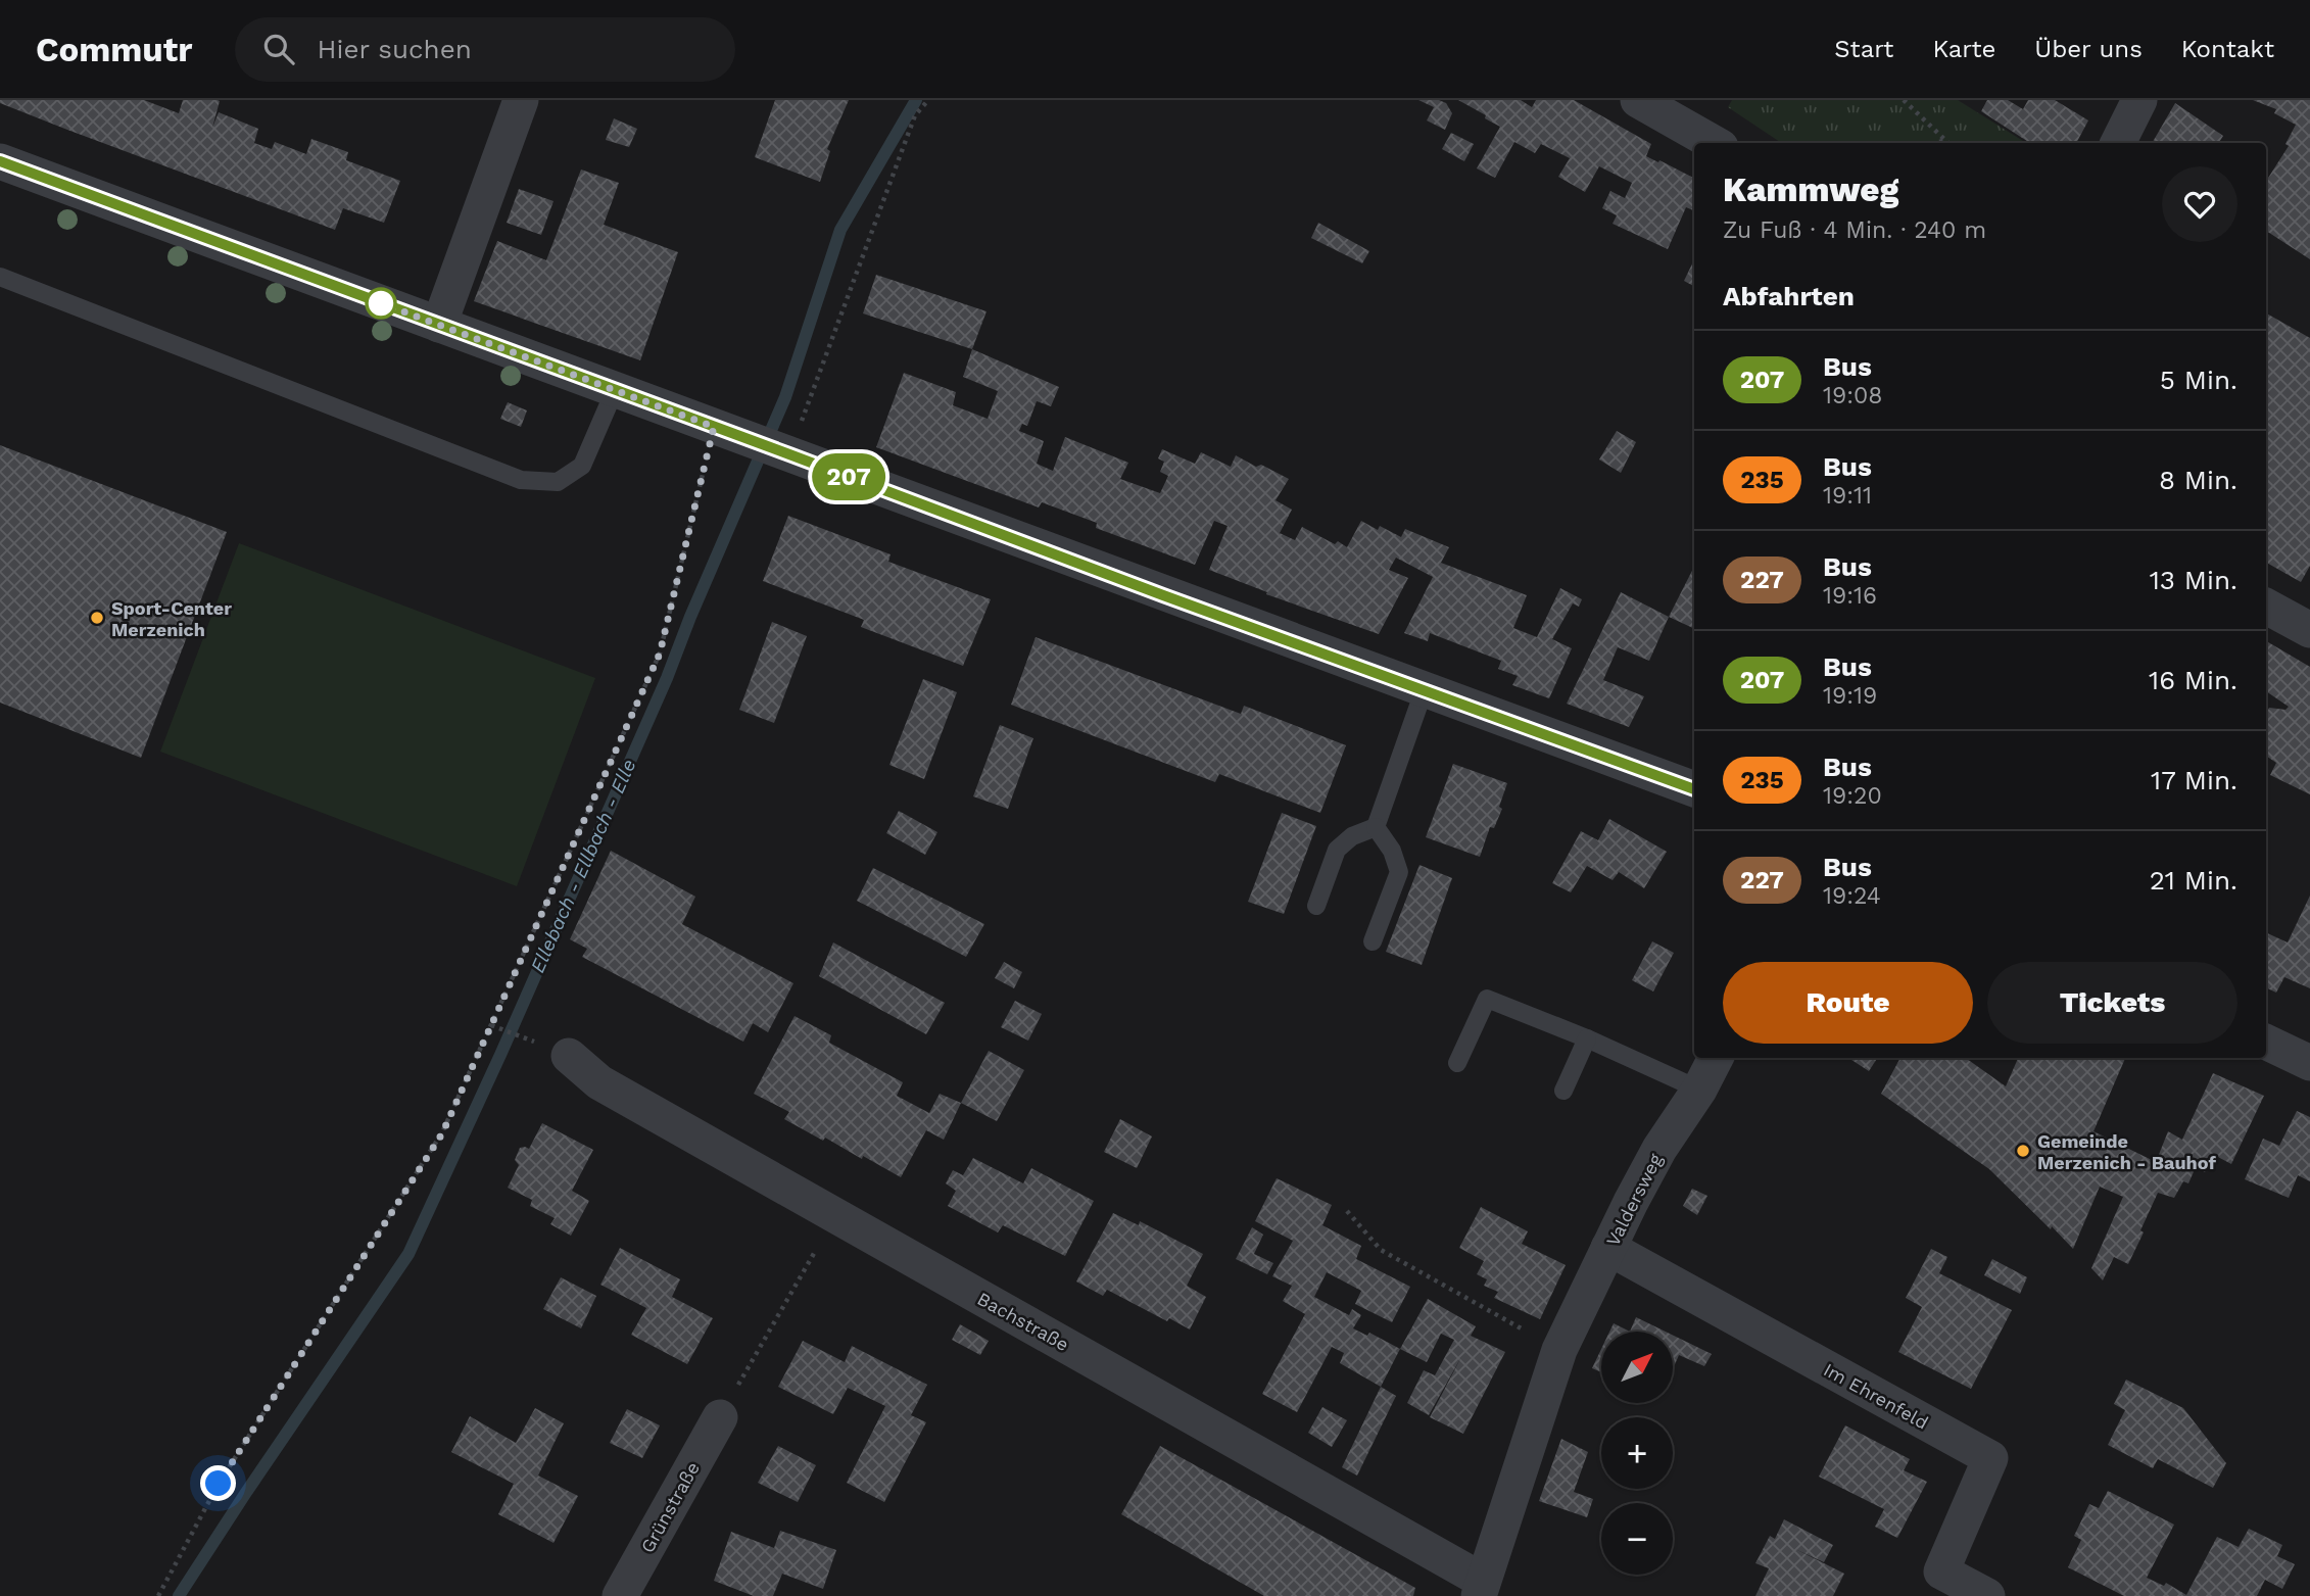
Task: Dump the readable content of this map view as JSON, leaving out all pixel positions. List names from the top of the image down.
{
  "streets": {
    "street": [
      "Valdersweg",
      "Bachstraße",
      "Im Ehrenfeld",
      "Grünstraße"
    ]
  },
  "crossings": [
    ["Valdersweg", "Bachstraße"],
    ["Valdersweg", "Im Ehrenfeld"]
  ],
  "water": ["Ellebach - Ellbach - Elle"],
  "places": ["Sport-Center Merzenich", "Gemeinde Merzenich - Bauhof"],
  "lines": ["bus line 207"],
  "north": "top right",
  "page": {
    "header": "Commutr",
    "search": "Hier suchen",
    "nav": [
      "Start",
      "Karte",
      "Über uns",
      "Kontakt"
    ],
    "on_map": "207",
    "heading": [
      ["Kammweg", "Zu Fuß · 4 Min. · 240 m"],
      "Abfahrten"
    ],
    "list": [
      {
        "mark": "207",
        "name": "Bus",
        "note": "19:08",
        "value": "5 Min."
      },
      {
        "mark": "235",
        "name": "Bus",
        "note": "19:11",
        "value": "8 Min."
      },
      {
        "mark": "227",
        "name": "Bus",
        "note": "19:16",
        "value": "13 Min."
      },
      {
        "mark": "207",
        "name": "Bus",
        "note": "19:19",
        "value": "16 Min."
      },
      {
        "mark": "235",
        "name": "Bus",
        "note": "19:20",
        "value": "17 Min."
      },
      {
        "mark": "227",
        "name": "Bus",
        "note": "19:24",
        "value": "21 Min."
      }
    ],
    "buttons": ["Route", "Tickets"],
    "map_buttons": ["+", "−"]
  }
}
